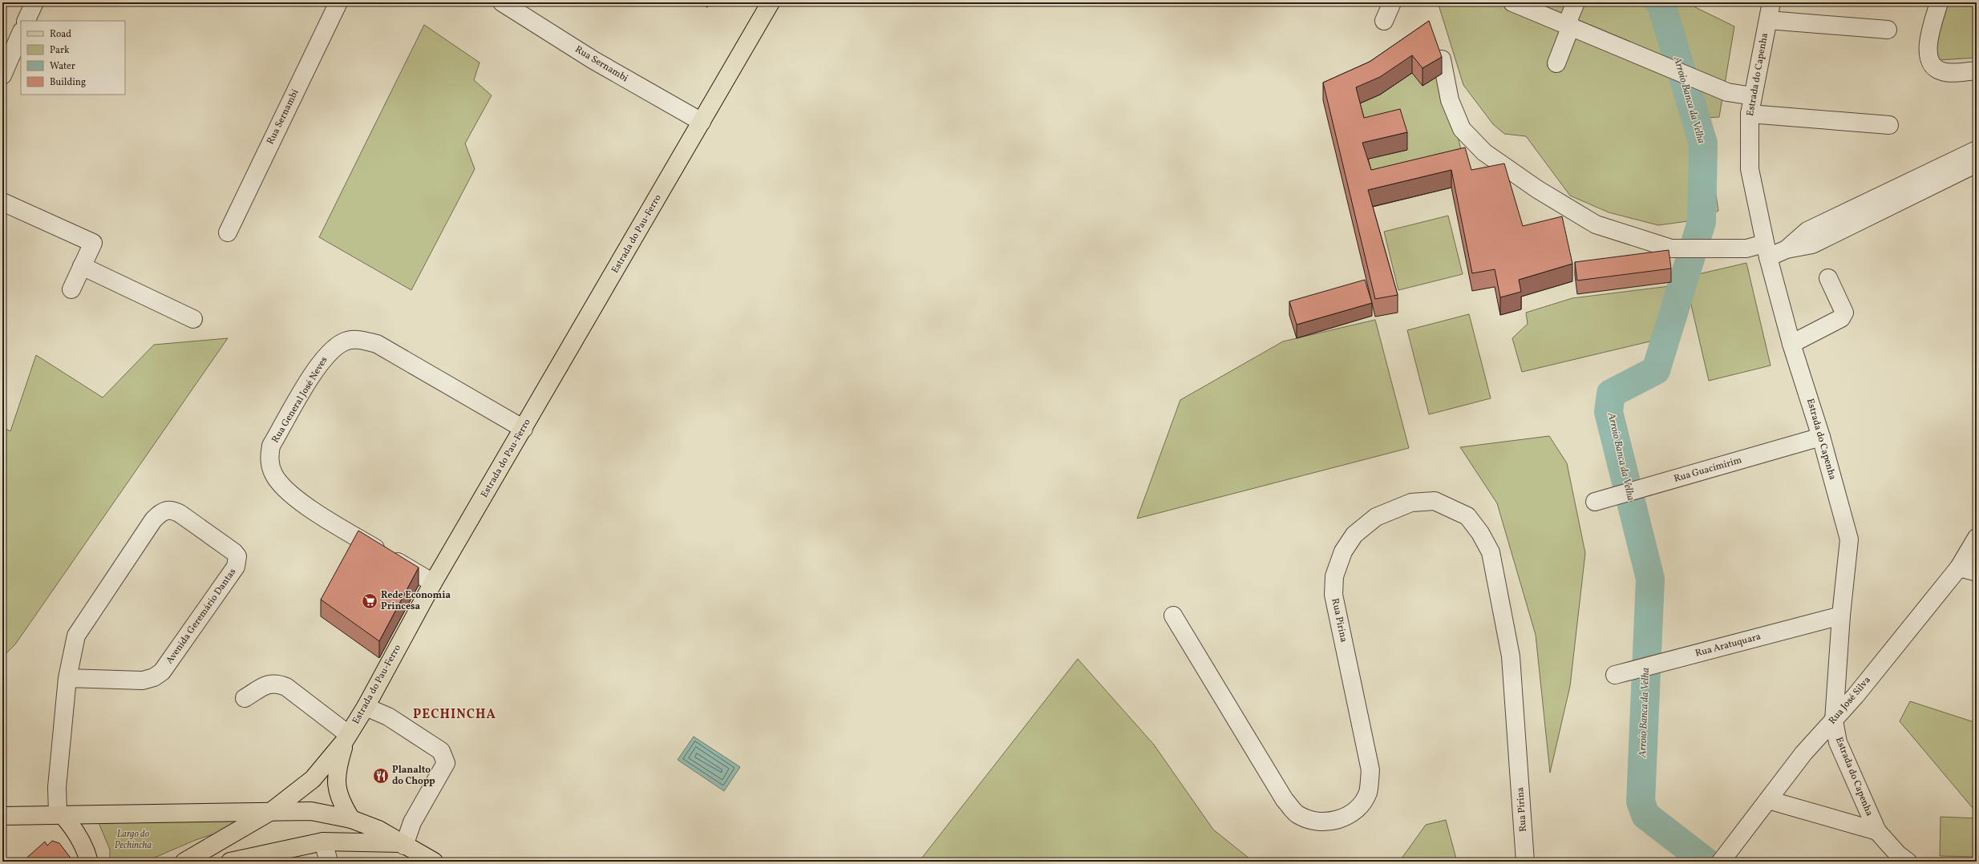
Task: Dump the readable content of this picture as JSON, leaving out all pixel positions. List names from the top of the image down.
{
  "streets": {
    "main road": ["Estrada do Pau-Ferro"],
    "street": [
      "Rua Sernambi",
      "Estrada do Capenha",
      "Rua General José Neves",
      "Rua Guacimirim",
      "Avenida Geremário Dantas",
      "Rua Pirina",
      "Rua Aratuquara",
      "Rua José Silva"
    ]
  },
  "crossings": [
    ["Rua Sernambi", "Estrada do Pau-Ferro"],
    ["Estrada do Capenha", "Rua Guacimirim"],
    ["Estrada do Capenha", "Rua Aratuquara"],
    ["Estrada do Capenha", "Rua José Silva"],
    ["Estrada do Pau-Ferro", "Rua General José Neves"]
  ],
  "districts": ["PECHINCHA"],
  "water": ["Arroio Banca da Velha"],
  "parks": ["Largo do Pechincha"],
  "places": {
    "supermarket": ["Rede Economia Princesa"],
    "restaurant": ["Planalto do Chopp"]
  },
  "legend": [
    "Road",
    "Park",
    "Water",
    "Building"
  ]
}
